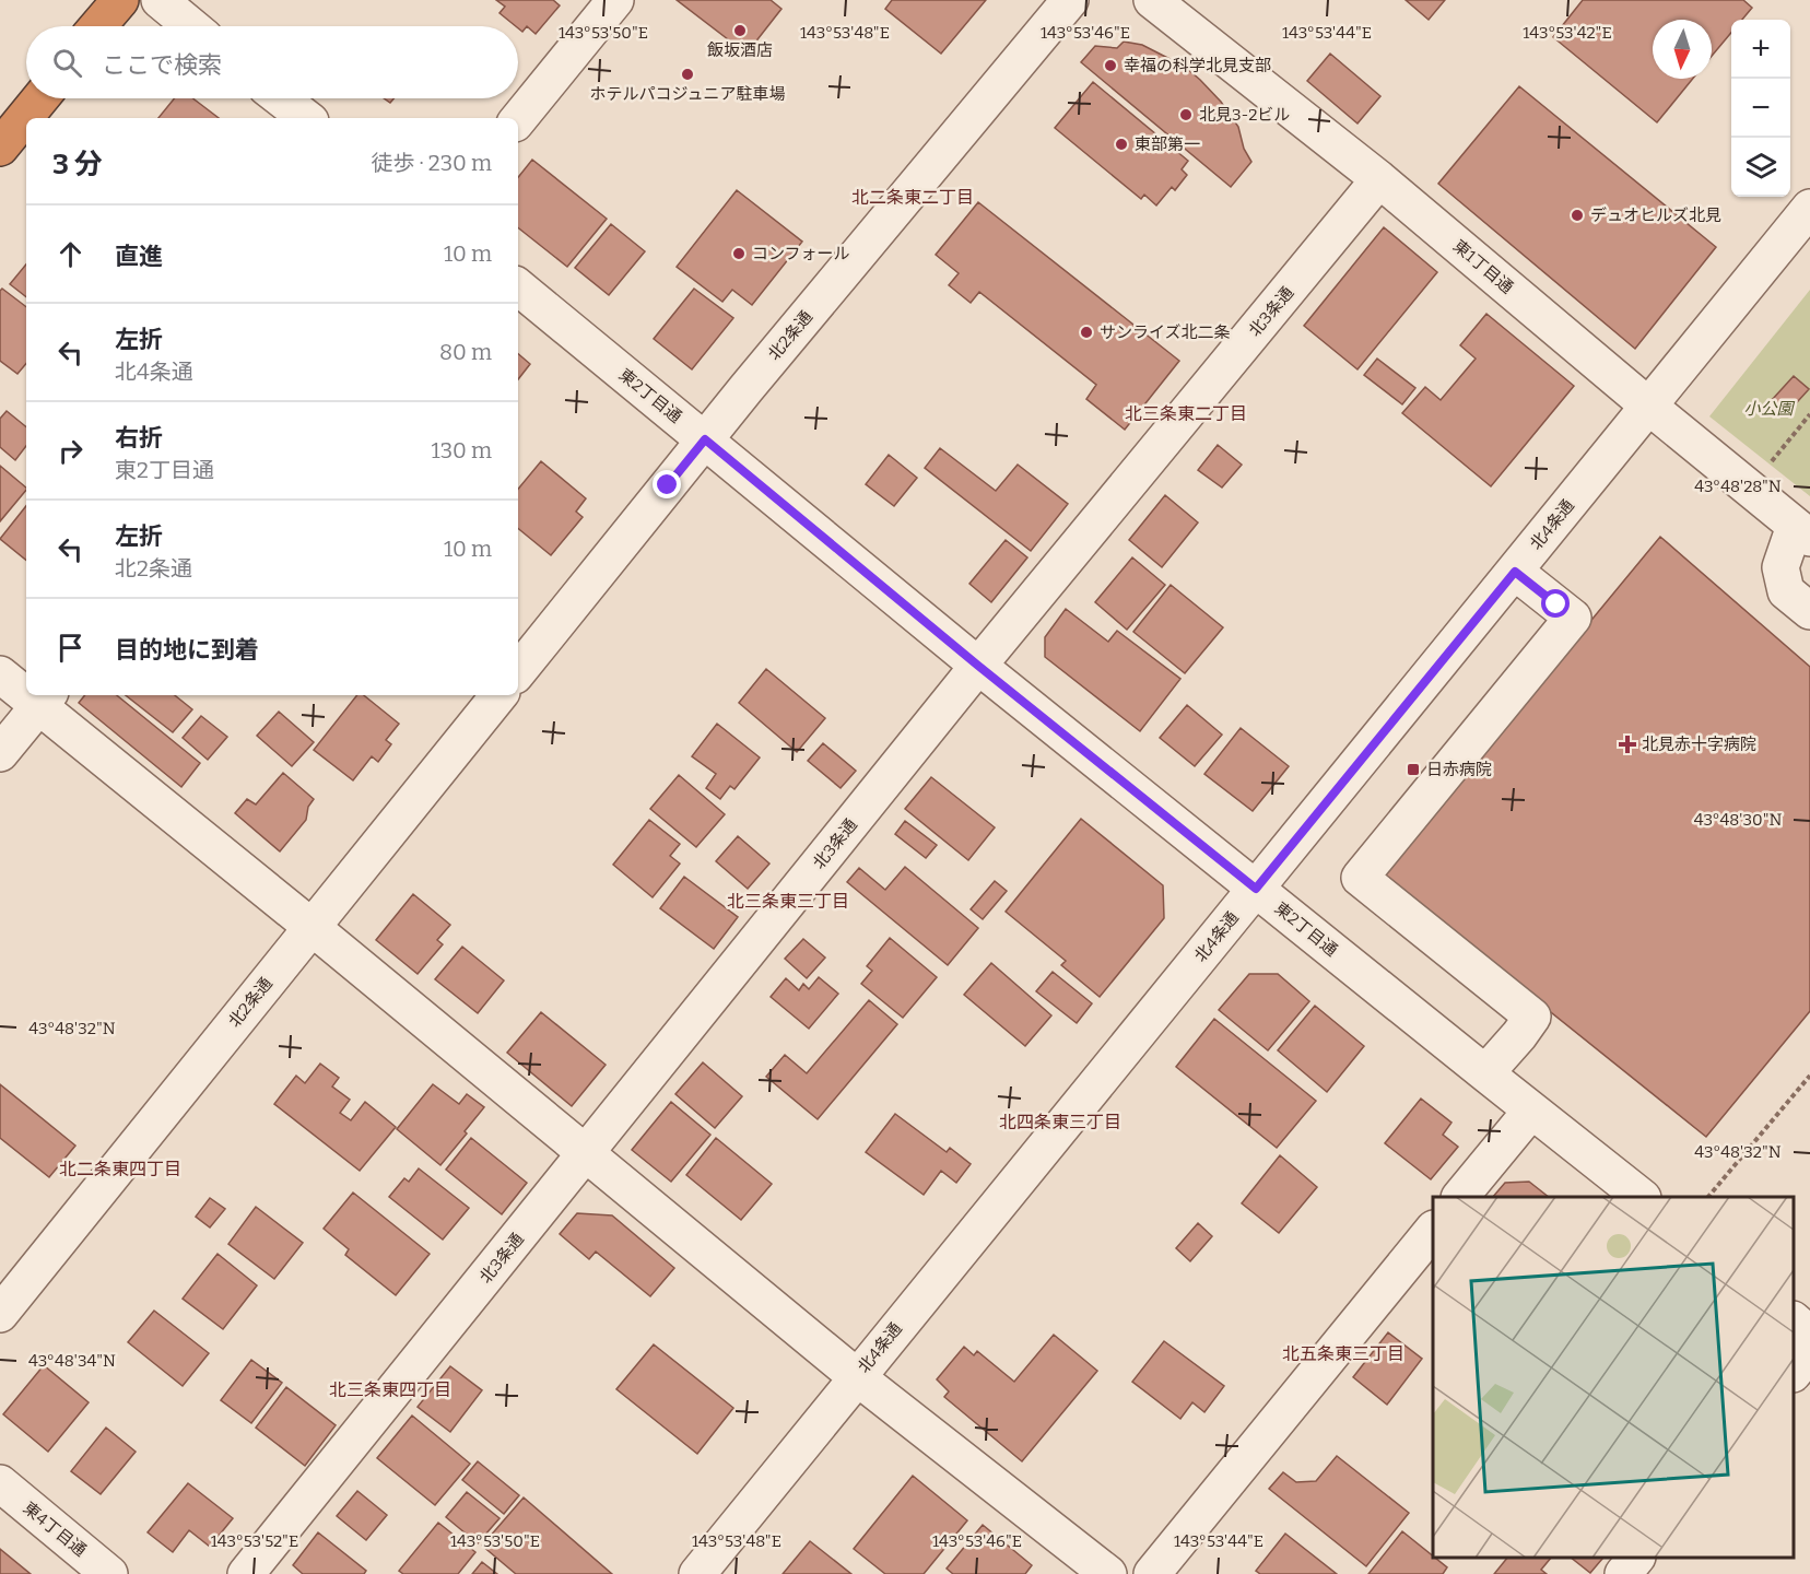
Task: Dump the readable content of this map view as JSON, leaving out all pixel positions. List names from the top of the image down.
{
  "streets": {
    "street": [
      "東1丁目通",
      "北3条通",
      "北2条通",
      "東2丁目通",
      "北4条通",
      "東4丁目通"
    ]
  },
  "crossings": [
    ["東1丁目通", "北3条通"],
    ["東1丁目通", "北4条通"],
    ["北3条通", "東2丁目通"],
    ["北2条通", "東2丁目通"],
    ["東2丁目通", "北4条通"]
  ],
  "districts": [
    "北二条東二丁目",
    "北三条東二丁目",
    "北三条東三丁目",
    "北四条東三丁目",
    "北二条東四丁目",
    "北五条東三丁目",
    "北三条東四丁目"
  ],
  "parks": ["小公園"],
  "places": {
    "other": [
      "飯坂酒店",
      "幸福の科学北見支部",
      "ホテルパコジュニア駐車場",
      "北見3-2ビル",
      "東部第一",
      "デュオヒルズ北見",
      "コンフォール",
      "サンライズ北二条"
    ],
    "health": ["北見赤十字病院"],
    "transit": ["日赤病院"]
  },
  "north": "bottom",
  "page": {
    "map_buttons": ["+", "−"],
    "search": "ここで検索",
    "heading": ["3 分", "徒歩 · 230 m"],
    "list": [
      ["直進", "10 m"],
      ["左折", "北4条通", "80 m"],
      ["右折", "東2丁目通", "130 m"],
      ["左折", "北2条通", "10 m"],
      "目的地に到着"
    ]
  },
  "coordinates": [
    "143°53'50\"E",
    "143°53'48\"E",
    "143°53'46\"E",
    "143°53'44\"E",
    "143°53'42\"E",
    "43°48'28\"N",
    "43°48'30\"N",
    "43°48'32\"N",
    "43°48'34\"N",
    "143°53'52\"E"
  ]
}
